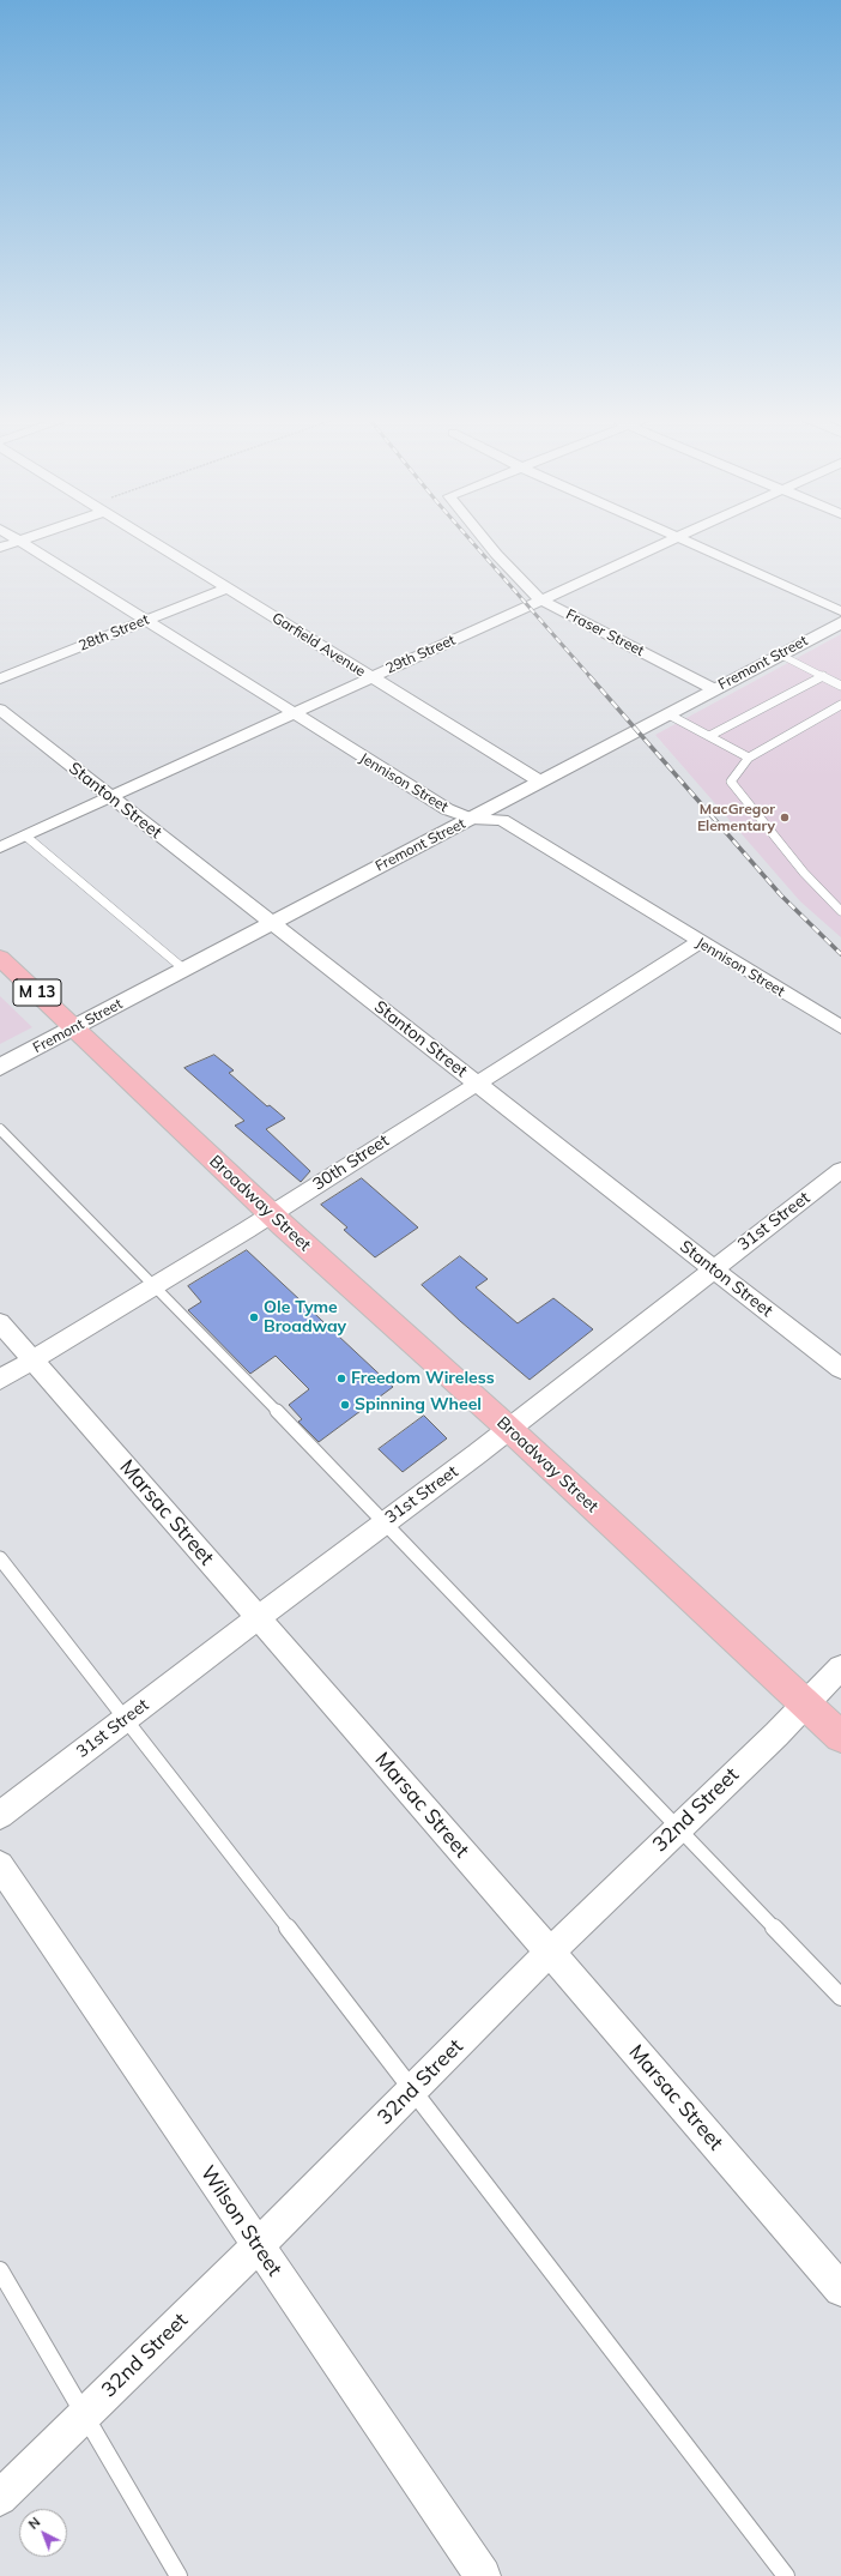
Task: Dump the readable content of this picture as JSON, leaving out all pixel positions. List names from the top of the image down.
{
  "streets": {
    "main road": ["M 13", "Broadway Street"],
    "street": [
      "28th Street",
      "Fraser Street",
      "Garfield Avenue",
      "29th Street",
      "Fremont Street",
      "Jennison Street",
      "Stanton Street",
      "30th Street",
      "31st Street",
      "Marsac Street",
      "32nd Street",
      "Wilson Street"
    ]
  },
  "crossings": [
    ["28th Street", "Garfield Avenue"],
    ["28th Street", "Jennison Street"],
    ["Fraser Street", "29th Street"],
    ["Fraser Street", "Fremont Street"],
    ["Garfield Avenue", "29th Street"],
    ["Garfield Avenue", "Fremont Street"],
    ["29th Street", "Jennison Street"],
    ["29th Street", "Stanton Street"],
    ["Fremont Street", "Jennison Street"],
    ["Fremont Street", "Stanton Street"],
    ["Fremont Street", "Broadway Street"],
    ["Jennison Street", "30th Street"],
    ["Stanton Street", "30th Street"],
    ["Stanton Street", "31st Street"],
    ["30th Street", "Broadway Street"],
    ["30th Street", "Marsac Street"],
    ["Broadway Street", "31st Street"],
    ["Broadway Street", "32nd Street"],
    ["31st Street", "Marsac Street"],
    ["Marsac Street", "32nd Street"],
    ["32nd Street", "Wilson Street"]
  ],
  "places": [
    "MacGregor Elementary",
    "Ole Tyme Broadway",
    "Freedom Wireless",
    "Spinning Wheel"
  ],
  "north": "top left"
}
